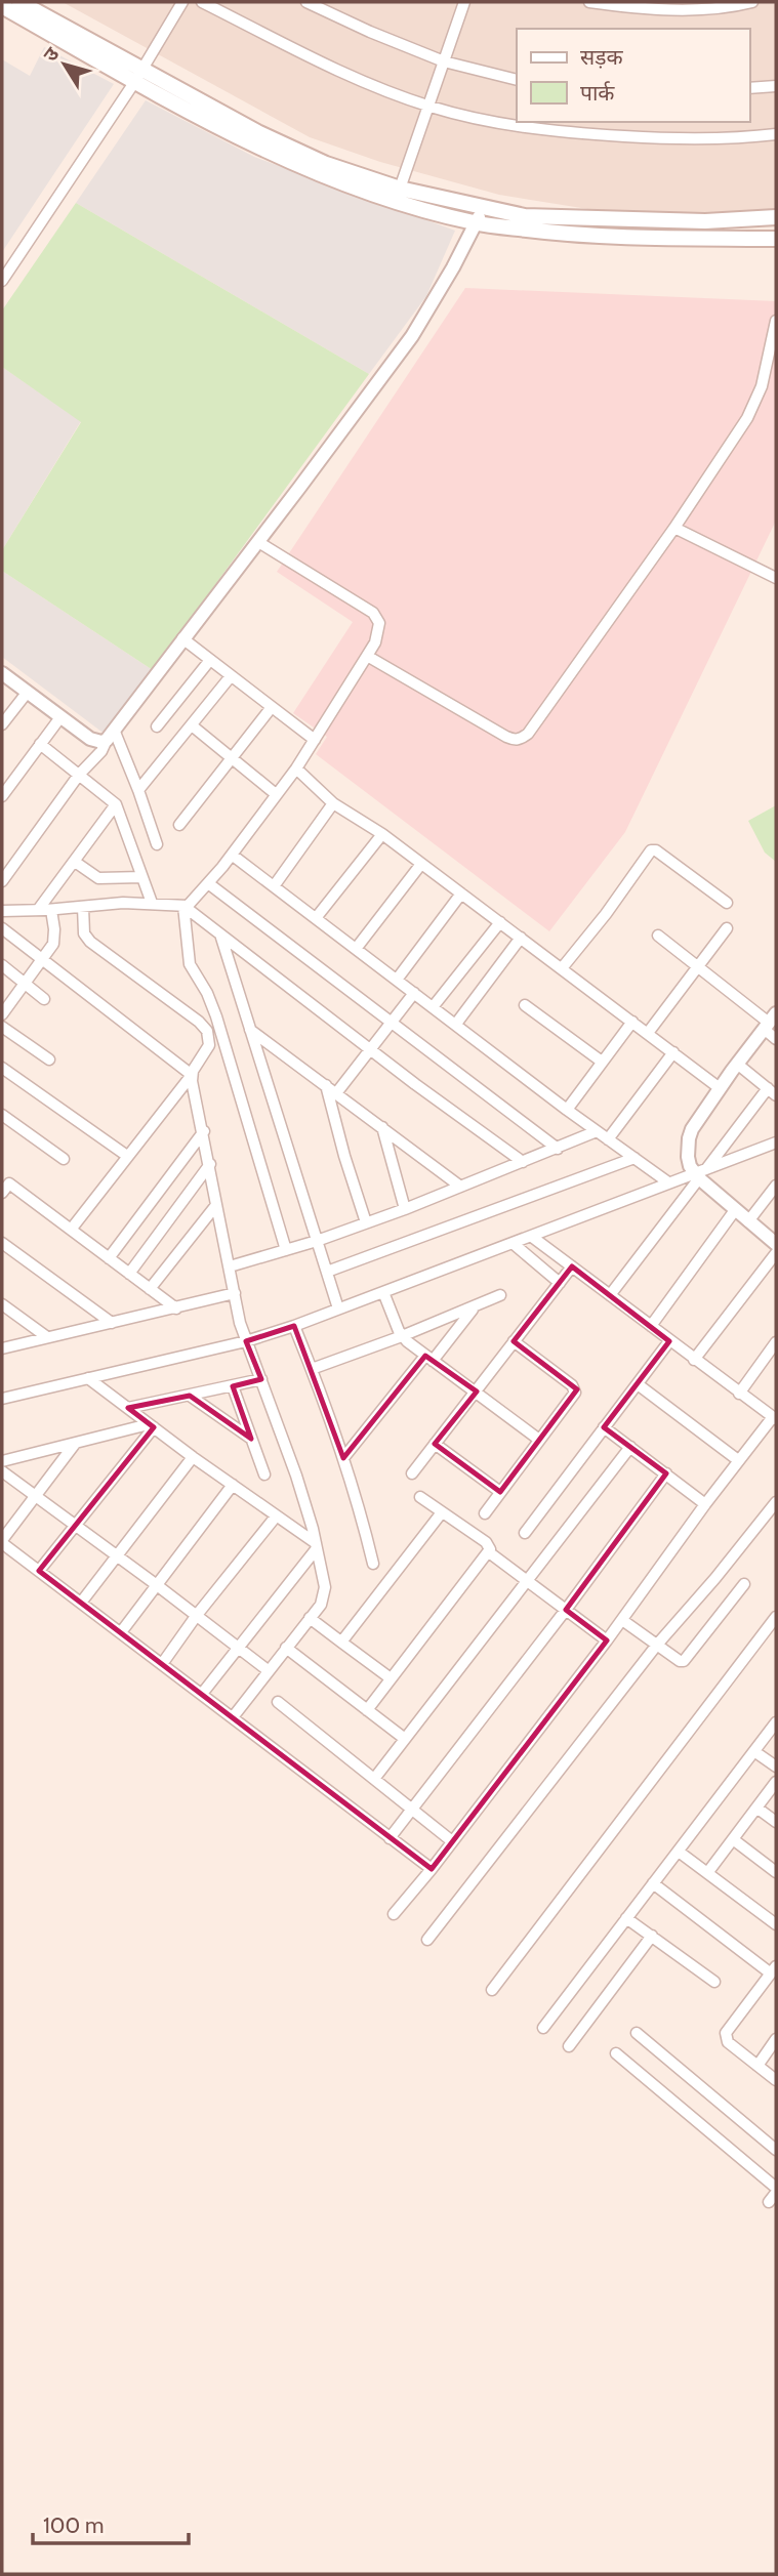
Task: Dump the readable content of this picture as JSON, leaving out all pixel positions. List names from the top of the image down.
{
  "legend": ["सड़क", "पार्क"],
  "scale_bar": "100 m",
  "north": "top left"
}
